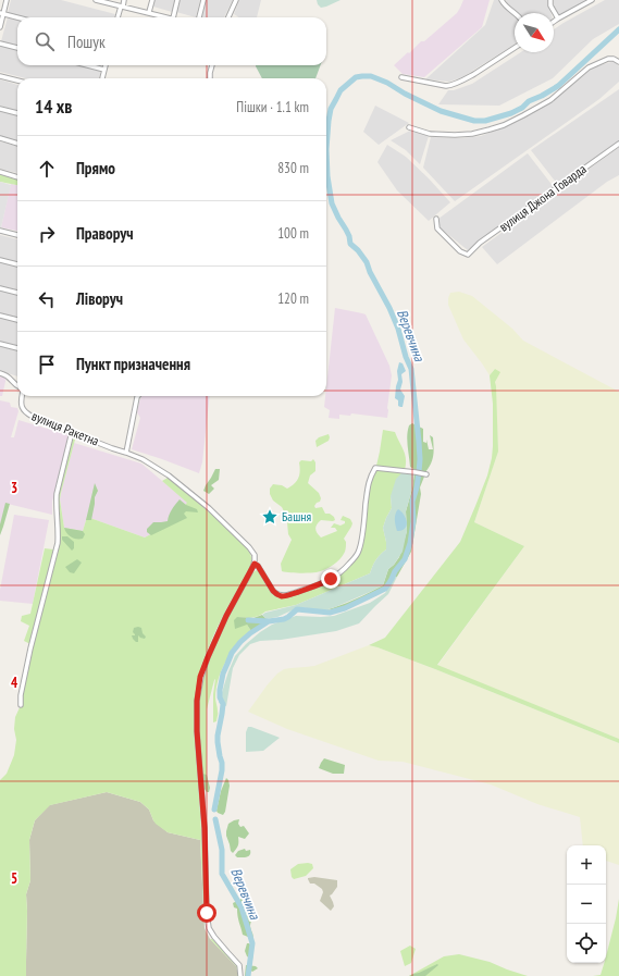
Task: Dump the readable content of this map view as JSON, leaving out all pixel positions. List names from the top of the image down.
{
  "streets": {
    "street": ["вулиця Джона Говарда", "вулиця Ракетна"]
  },
  "water": ["Веревчина"],
  "places": {
    "place": ["Башня"]
  },
  "north": "bottom right",
  "page": {
    "search": "Пошук",
    "heading": ["14 хв", "Пішки · 1.1 km"],
    "list": [
      ["Прямо", "830 m"],
      ["Праворуч", "100 m"],
      ["Ліворуч", "120 m"],
      "Пункт призначення"
    ],
    "map_buttons": ["+", "−"]
  },
  "grid": {
    "rows": ["3", "4", "5"]
  }
}
